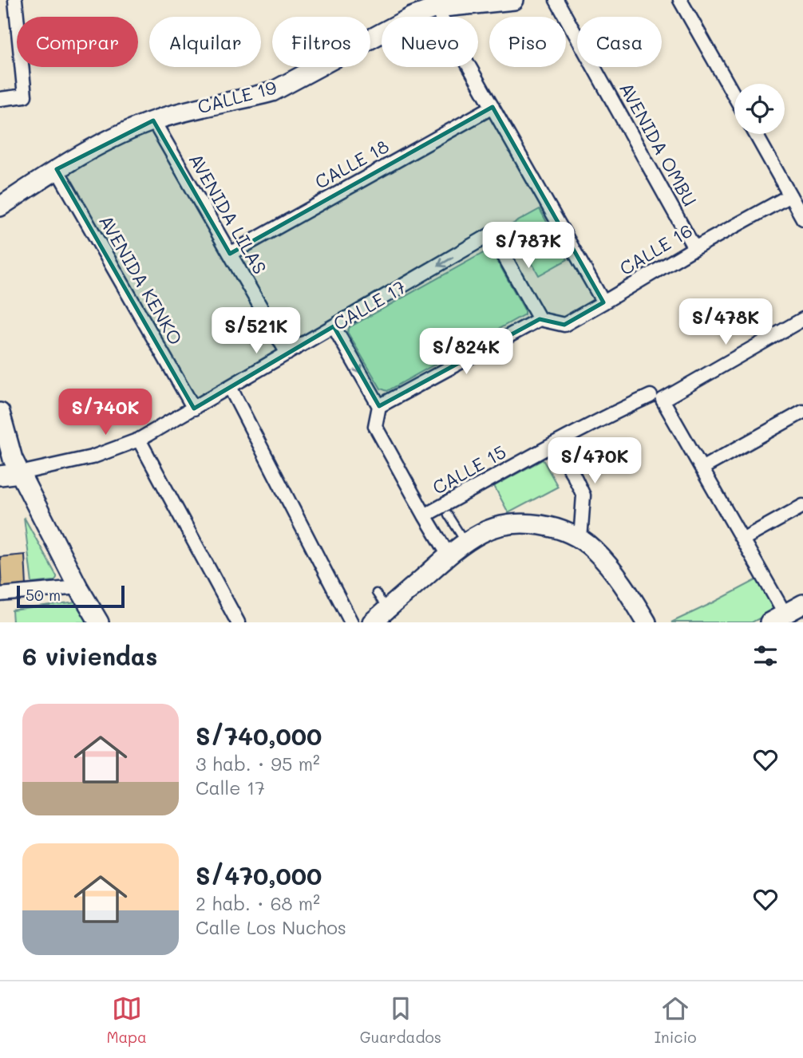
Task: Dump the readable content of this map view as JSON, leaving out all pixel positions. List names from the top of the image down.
{
  "streets": {
    "street": [
      "CALLE 19",
      "AVENIDA OMBU",
      "CALLE 18",
      "AVENIDA LILAS",
      "CALLE 16",
      "AVENIDA KENKO",
      "CALLE 17",
      "CALLE 15"
    ]
  },
  "crossings": [
    ["CALLE 19", "AVENIDA LILAS"],
    ["CALLE 19", "AVENIDA KENKO"],
    ["AVENIDA OMBU", "CALLE 16"],
    ["CALLE 18", "AVENIDA LILAS"],
    ["AVENIDA LILAS", "CALLE 17"],
    ["CALLE 16", "CALLE 17"],
    ["AVENIDA KENKO", "CALLE 17"]
  ],
  "scale_bar": "50 m",
  "page": {
    "chip": [
      "Comprar",
      "Alquilar",
      "Filtros",
      "Nuevo",
      "Piso",
      "Casa"
    ],
    "price": [
      "S/787K",
      "S/478K",
      "S/521K",
      "S/824K",
      "S/740K",
      "S/470K"
    ],
    "scale": "50 m",
    "heading": "6 viviendas",
    "list": [
      {
        "name": "S/740,000",
        "note": "3 hab. · 95 m² · Calle 17"
      },
      {
        "name": "S/470,000",
        "note": "2 hab. · 68 m² · Calle Los Nuchos"
      }
    ],
    "tabs": ["Mapa", "Guardados", "Inicio"]
  }
}
